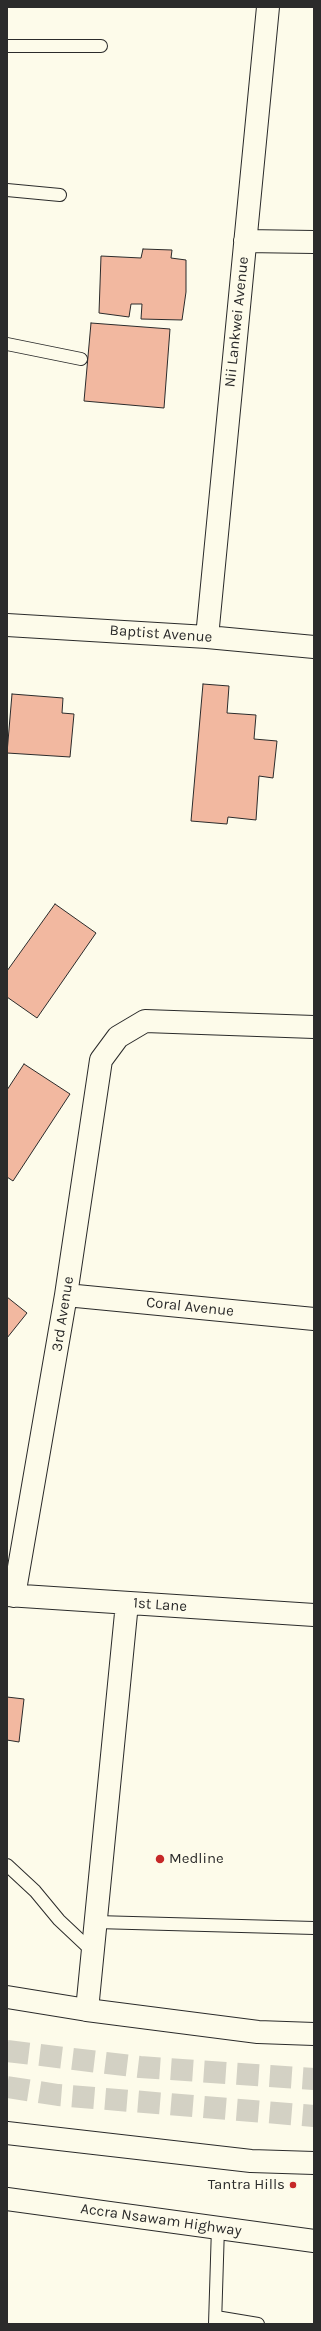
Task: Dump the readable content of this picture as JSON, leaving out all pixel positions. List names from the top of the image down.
{
  "streets": {
    "street": [
      "Nii Lankwei Avenue",
      "Baptist Avenue",
      "Coral Avenue",
      "3rd Avenue",
      "1st Lane",
      "Accra Nsawam Highway"
    ]
  },
  "crossings": [
    ["Nii Lankwei Avenue", "Baptist Avenue"],
    ["Coral Avenue", "3rd Avenue"],
    ["3rd Avenue", "1st Lane"]
  ],
  "places": ["Medline", "Tantra Hills"]
}
